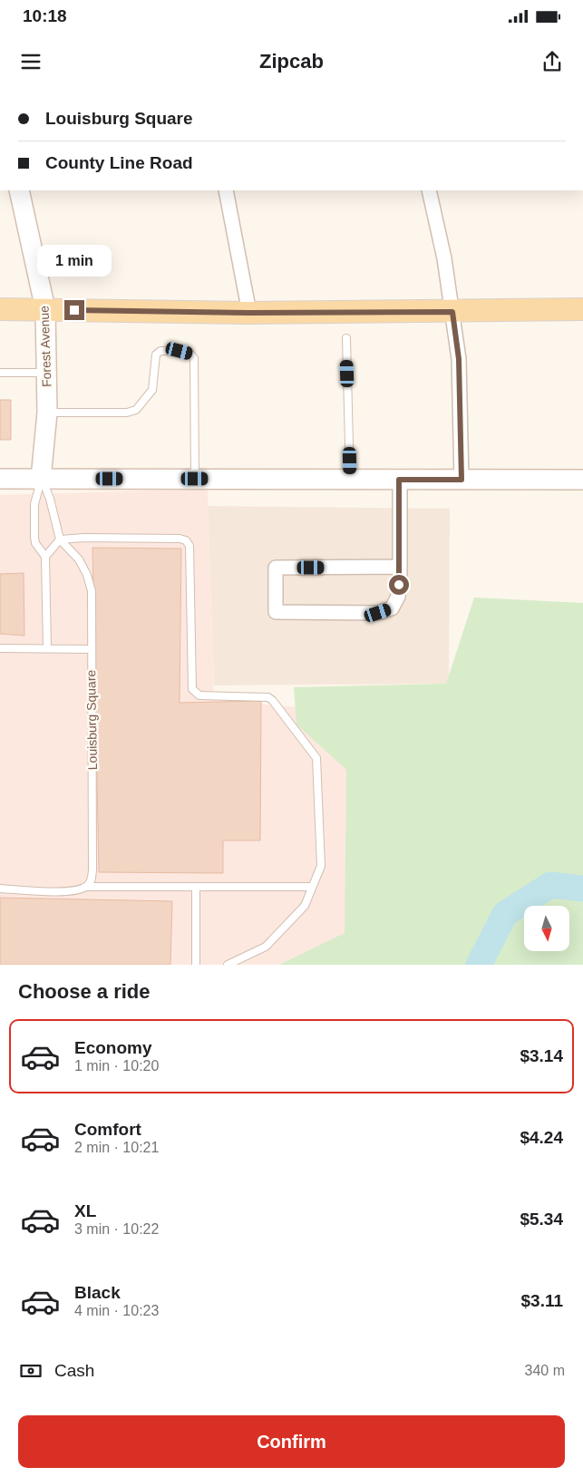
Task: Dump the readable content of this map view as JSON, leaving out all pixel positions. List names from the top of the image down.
{
  "streets": {
    "street": ["Forest Avenue"],
    "lane": ["Louisburg Square"]
  },
  "north": "bottom",
  "page": {
    "status": "10:18",
    "header": "Zipcab",
    "banner": ["Louisburg Square", "County Line Road"],
    "bubble": "1 min",
    "heading": "Choose a ride",
    "list": [
      {
        "name": "Economy",
        "note": "1 min · 10:20",
        "value": "$3.14"
      },
      {
        "name": "Comfort",
        "note": "2 min · 10:21",
        "value": "$4.24"
      },
      {
        "name": "XL",
        "note": "3 min · 10:22",
        "value": "$5.34"
      },
      {
        "name": "Black",
        "note": "4 min · 10:23",
        "value": "$3.11"
      }
    ],
    "pay": ["Cash", "340 m"],
    "buttons": "Confirm"
  }
}
